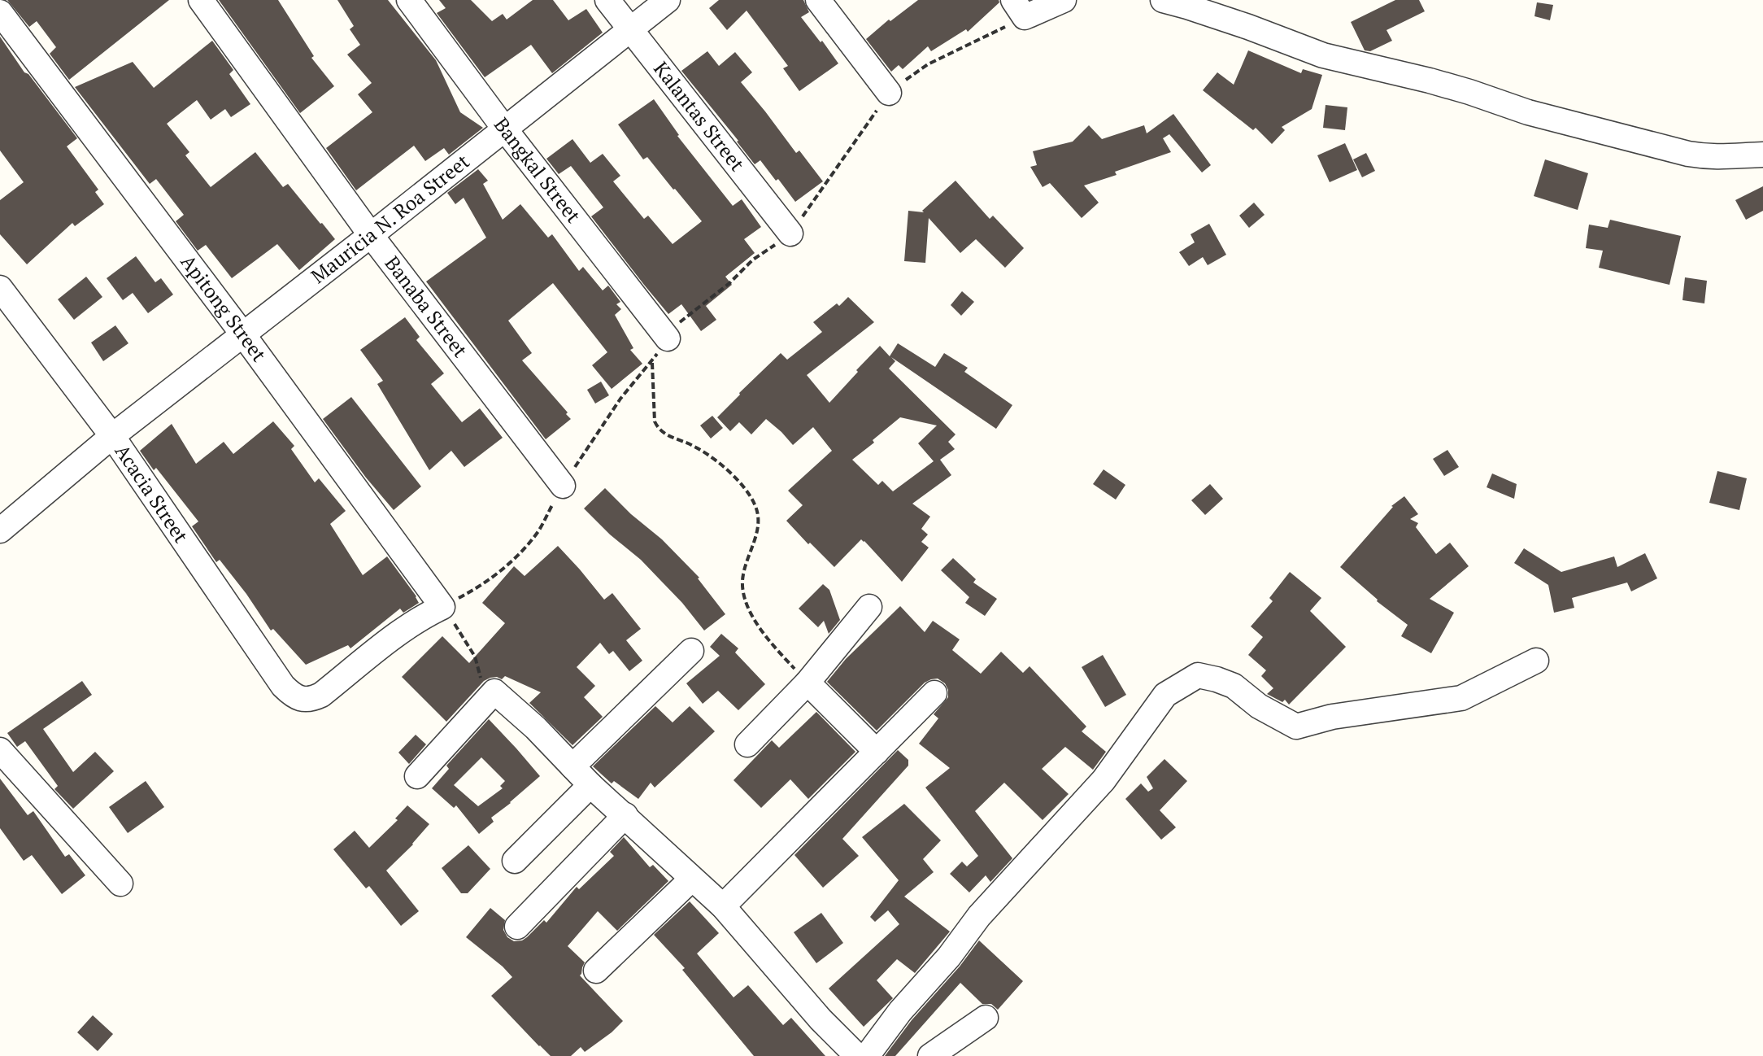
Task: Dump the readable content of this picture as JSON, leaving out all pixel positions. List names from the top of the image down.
{
  "streets": {
    "street": [
      "Kalantas Street",
      "Bangkal Street",
      "Mauricia N. Roa Street",
      "Banaba Street",
      "Apitong Street",
      "Acacia Street"
    ]
  },
  "crossings": [
    ["Kalantas Street", "Mauricia N. Roa Street"],
    ["Bangkal Street", "Mauricia N. Roa Street"],
    ["Mauricia N. Roa Street", "Banaba Street"],
    ["Mauricia N. Roa Street", "Apitong Street"],
    ["Mauricia N. Roa Street", "Acacia Street"],
    ["Apitong Street", "Acacia Street"]
  ]
}
